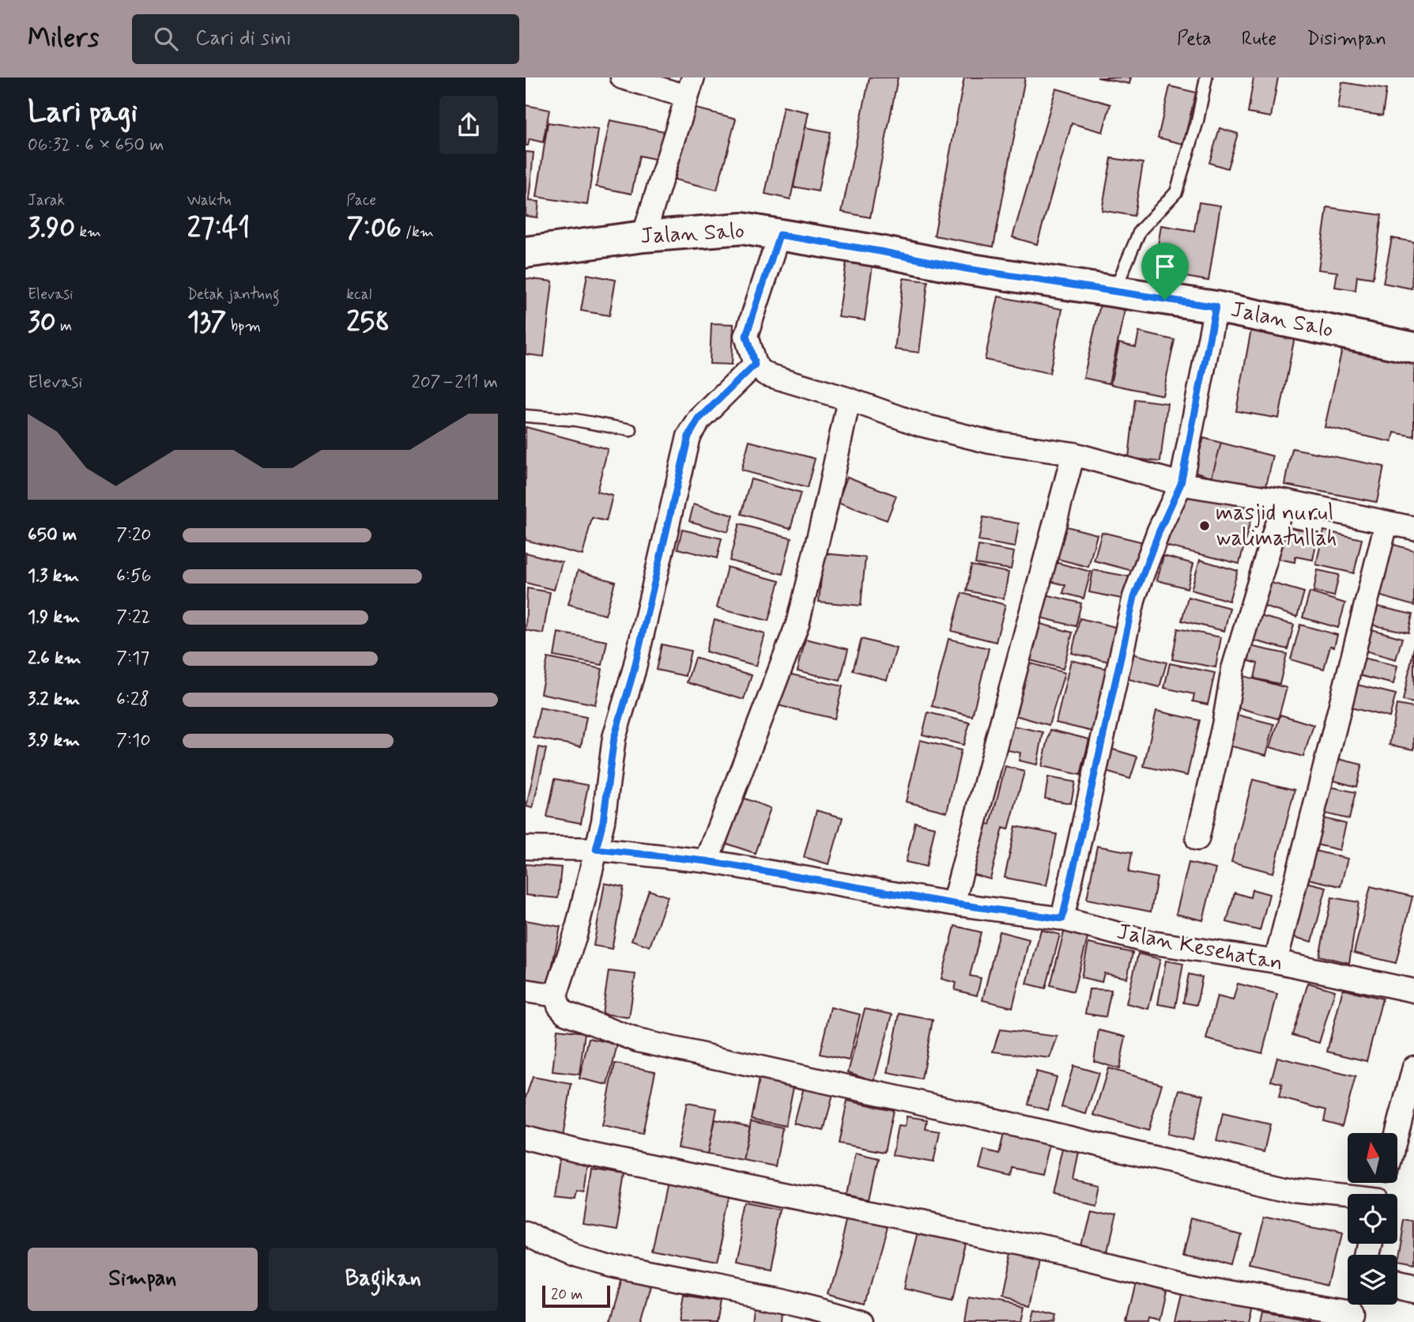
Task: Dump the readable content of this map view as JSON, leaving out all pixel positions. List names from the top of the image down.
{
  "streets": {
    "street": ["Jalan Salo", "Jalan Kesehatan"]
  },
  "places": ["masjid nurul walimatullah"],
  "scale_bar": "20 m",
  "north": "top",
  "page": {
    "header": "Milers",
    "search": "Cari di sini",
    "nav": ["Peta", "Rute", "Disimpan"],
    "heading": ["Lari pagi", "06:32 · 6 × 650 m"],
    "stats": [
      ["Jarak", "3.90 km"],
      ["Waktu", "27:41"],
      ["Pace", "7:06 /km"],
      ["Elevasi", "30 m"],
      ["Detak jantung", "137 bpm"],
      ["kcal", "258"]
    ],
    "chart": ["Elevasi", "207–211 m"],
    "list": [
      {
        "name": "650 m",
        "note": "7:20"
      },
      {
        "name": "1.3 km",
        "note": "6:56"
      },
      {
        "name": "1.9 km",
        "note": "7:22"
      },
      {
        "name": "2.6 km",
        "note": "7:17"
      },
      {
        "name": "3.2 km",
        "note": "6:28"
      },
      {
        "name": "3.9 km",
        "note": "7:10"
      }
    ],
    "buttons": ["Simpan", "Bagikan"],
    "scale": "20 m"
  }
}
